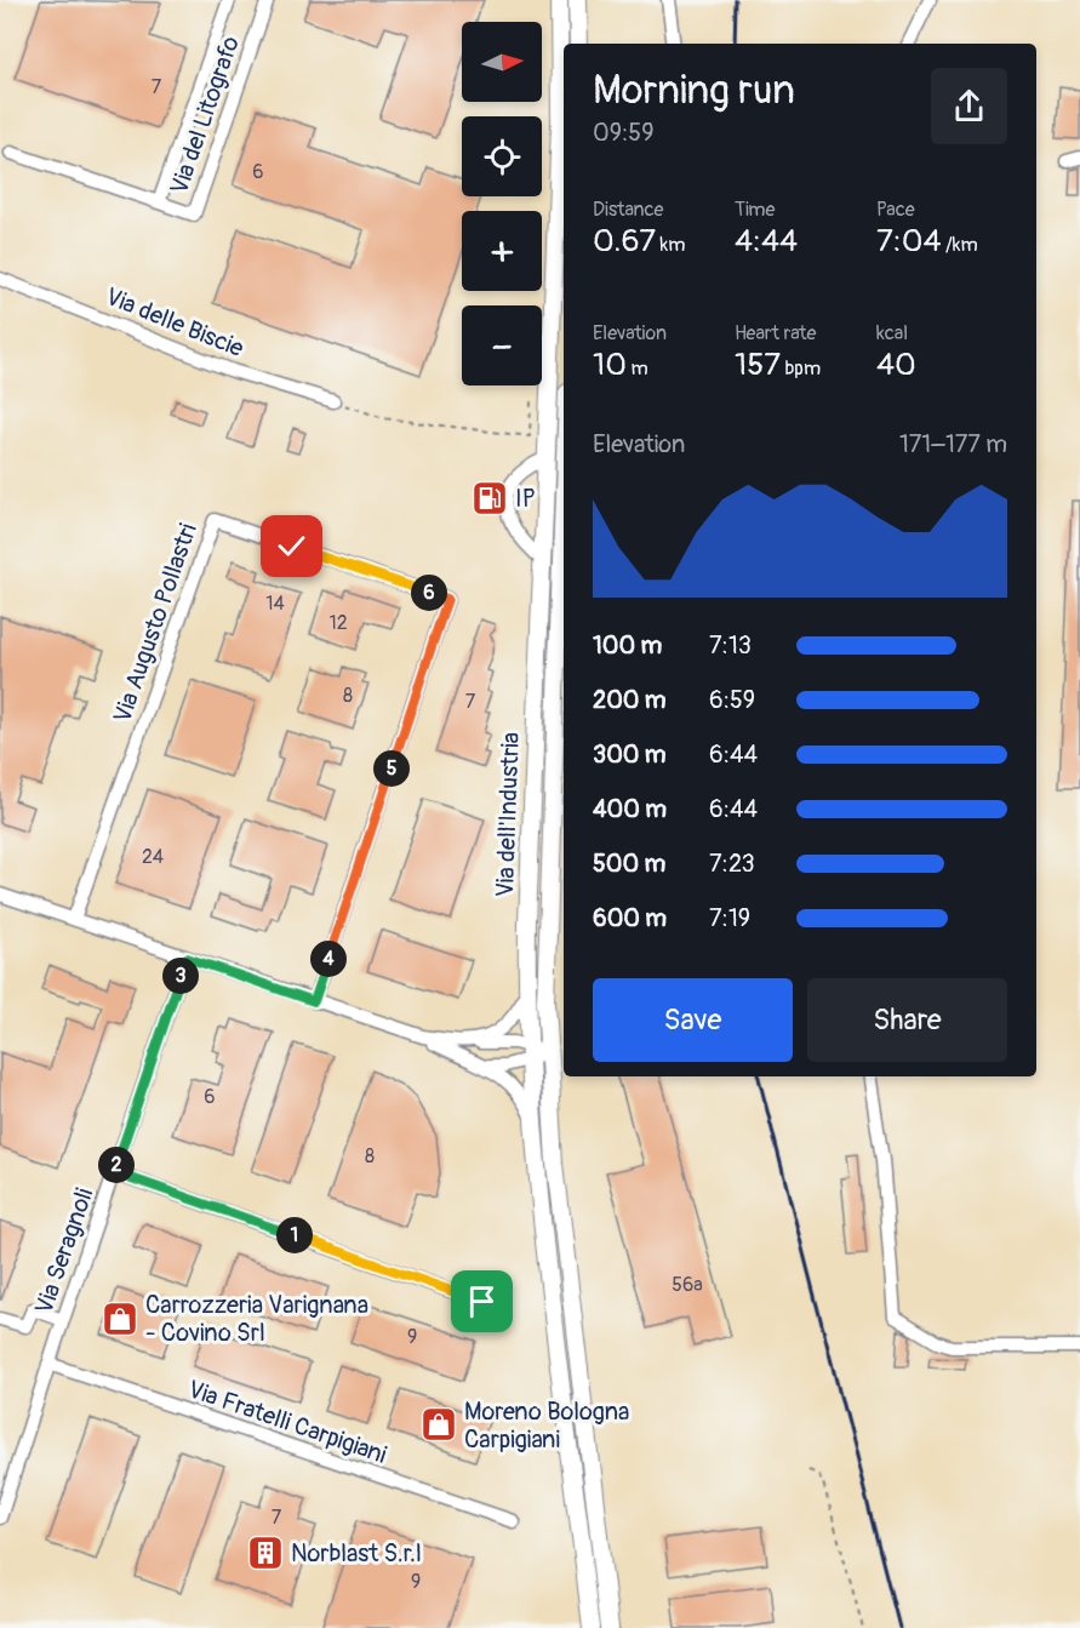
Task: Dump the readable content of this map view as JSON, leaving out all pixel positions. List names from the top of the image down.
{
  "streets": {
    "main road": ["Via dell'Industria"],
    "street": [
      "Via del Litografo",
      "Via delle Biscie",
      "Via Augusto Pollastri",
      "Via Seragnoli",
      "Via Fratelli Carpigiani"
    ]
  },
  "crossings": [
    ["Via Seragnoli", "Via Fratelli Carpigiani"]
  ],
  "places": {
    "fuel station": ["IP"],
    "shop": ["Carrozzeria Varignana - Covino Srl", "Moreno Bologna Carpigiani"],
    "building": ["Norblast S.r.l"]
  },
  "house_numbers": [
    "7",
    "6",
    "14",
    "12",
    "8",
    "7",
    "24",
    "6",
    "8",
    "56a",
    "9",
    "7",
    "9"
  ],
  "north": "right",
  "page": {
    "map_buttons": ["+", "−"],
    "heading": ["Morning run", "09:59"],
    "stats": [
      ["Distance", "0.67 km"],
      ["Time", "4:44"],
      ["Pace", "7:04 /km"],
      ["Elevation", "10 m"],
      ["Heart rate", "157 bpm"],
      ["kcal", "40"]
    ],
    "chart": ["Elevation", "171–177 m"],
    "pins": [
      "6",
      "5",
      "4",
      "3",
      "2",
      "1"
    ],
    "list": [
      {
        "name": "100 m",
        "note": "7:13"
      },
      {
        "name": "200 m",
        "note": "6:59"
      },
      {
        "name": "300 m",
        "note": "6:44"
      },
      {
        "name": "400 m",
        "note": "6:44"
      },
      {
        "name": "500 m",
        "note": "7:23"
      },
      {
        "name": "600 m",
        "note": "7:19"
      }
    ],
    "buttons": ["Save", "Share"]
  }
}
